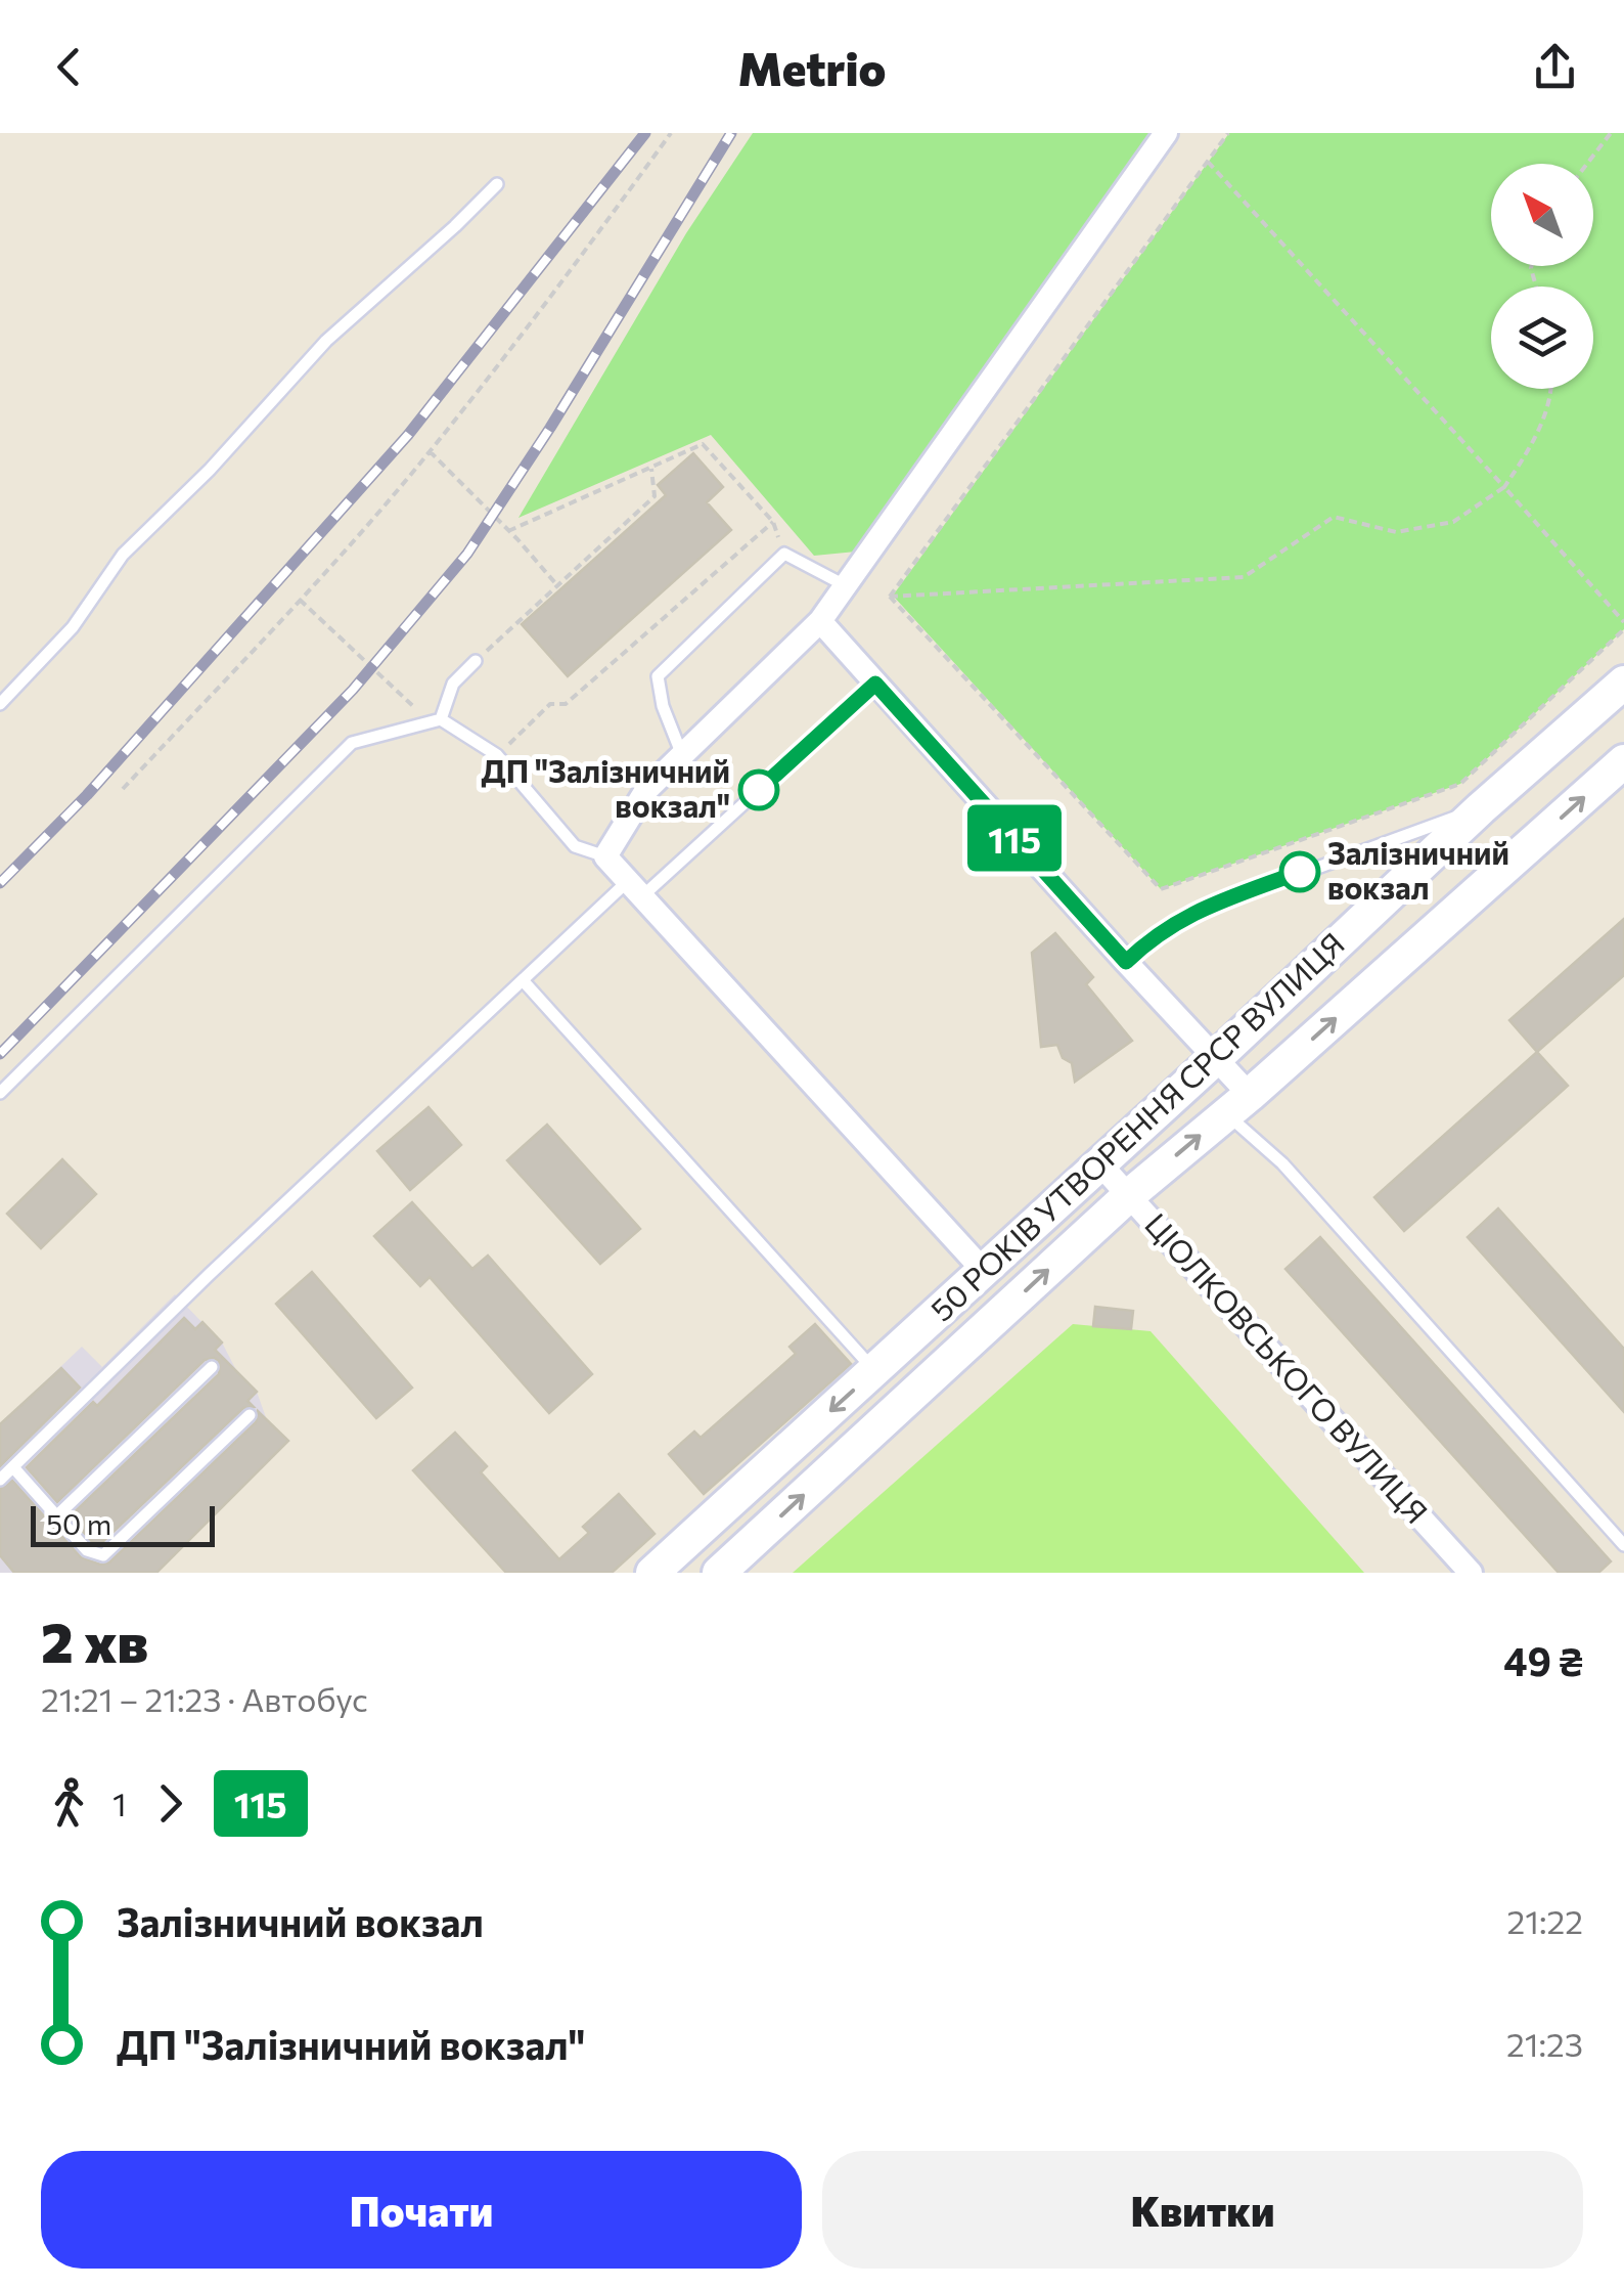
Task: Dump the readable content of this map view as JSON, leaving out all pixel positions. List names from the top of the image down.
{
  "streets": {
    "main road": ["50 РОКІВ УТВОРЕННЯ СРСР ВУЛИЦЯ"],
    "street": ["ЦІОЛКОВСЬКОГО ВУЛИЦЯ"]
  },
  "crossings": [
    ["50 РОКІВ УТВОРЕННЯ СРСР ВУЛИЦЯ", "ЦІОЛКОВСЬКОГО ВУЛИЦЯ"]
  ],
  "places": ["ДП \"Залізничний вокзал\"", "Залізничний вокзал"],
  "lines": ["bus line 115"],
  "scale_bar": "50 m",
  "north": "top left",
  "page": {
    "header": "Metrio",
    "on_map": "115",
    "scale": "50 m",
    "heading": ["2 хв", "21:21 – 21:23 · Автобус", "49 ₴"],
    "legs": ["1", "115"],
    "list": [
      {
        "name": "Залізничний вокзал",
        "value": "21:22"
      },
      {
        "name": "ДП \"Залізничний вокзал\"",
        "value": "21:23"
      }
    ],
    "buttons": ["Почати", "Квитки"]
  }
}
